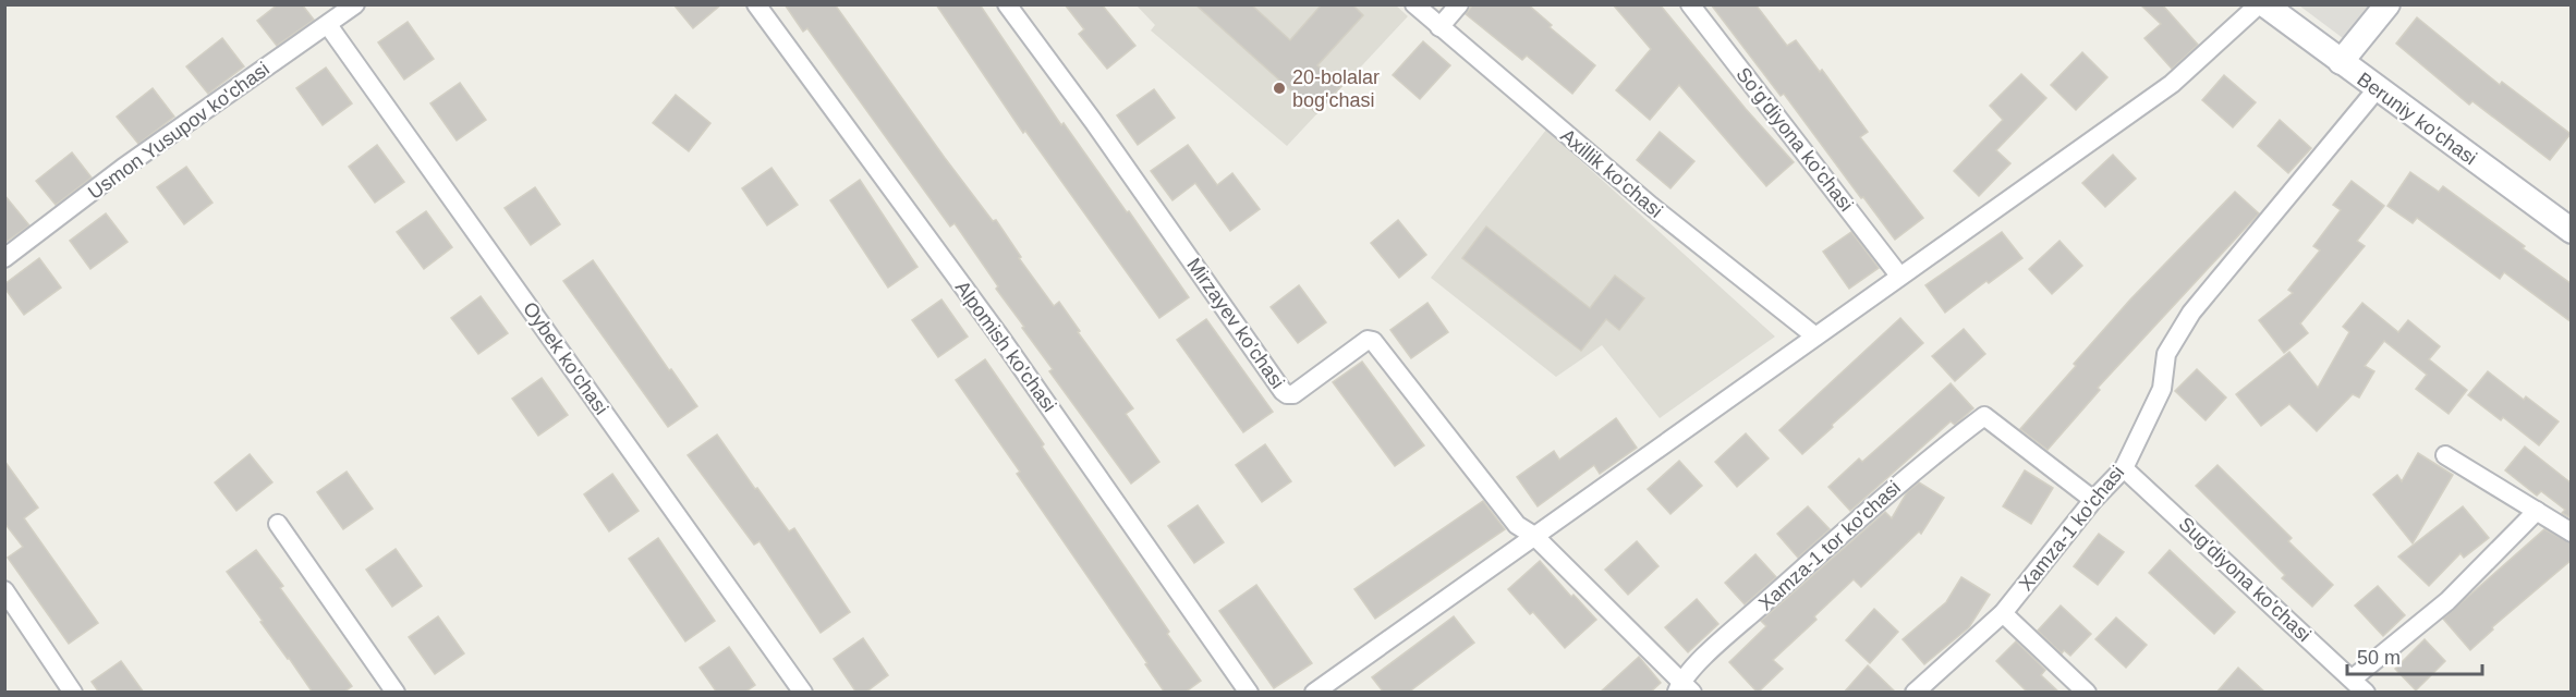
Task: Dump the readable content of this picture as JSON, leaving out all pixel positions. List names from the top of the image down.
{
  "streets": {
    "street": [
      "Beruniy ko'chasi",
      "Usmon Yusupov ko'chasi",
      "So'g'diyona ko'chasi",
      "Axillik ko'chasi",
      "Mirzayev ko'chasi",
      "Alpomish ko'chasi",
      "Oybek ko'chasi",
      "Xamza-1 ko'chasi",
      "Xamza-1 tor ko'chasi",
      "Sug'diyona ko'chasi"
    ]
  },
  "crossings": [
    ["Beruniy ko'chasi", "Xamza-1 ko'chasi"],
    ["Usmon Yusupov ko'chasi", "Oybek ko'chasi"],
    ["Mirzayev ko'chasi", "Xamza-1 tor ko'chasi"],
    ["Xamza-1 ko'chasi", "Xamza-1 tor ko'chasi"],
    ["Xamza-1 ko'chasi", "Sug'diyona ko'chasi"]
  ],
  "places": ["20-bolalar bog'chasi"],
  "scale_bar": "50 m"
}
